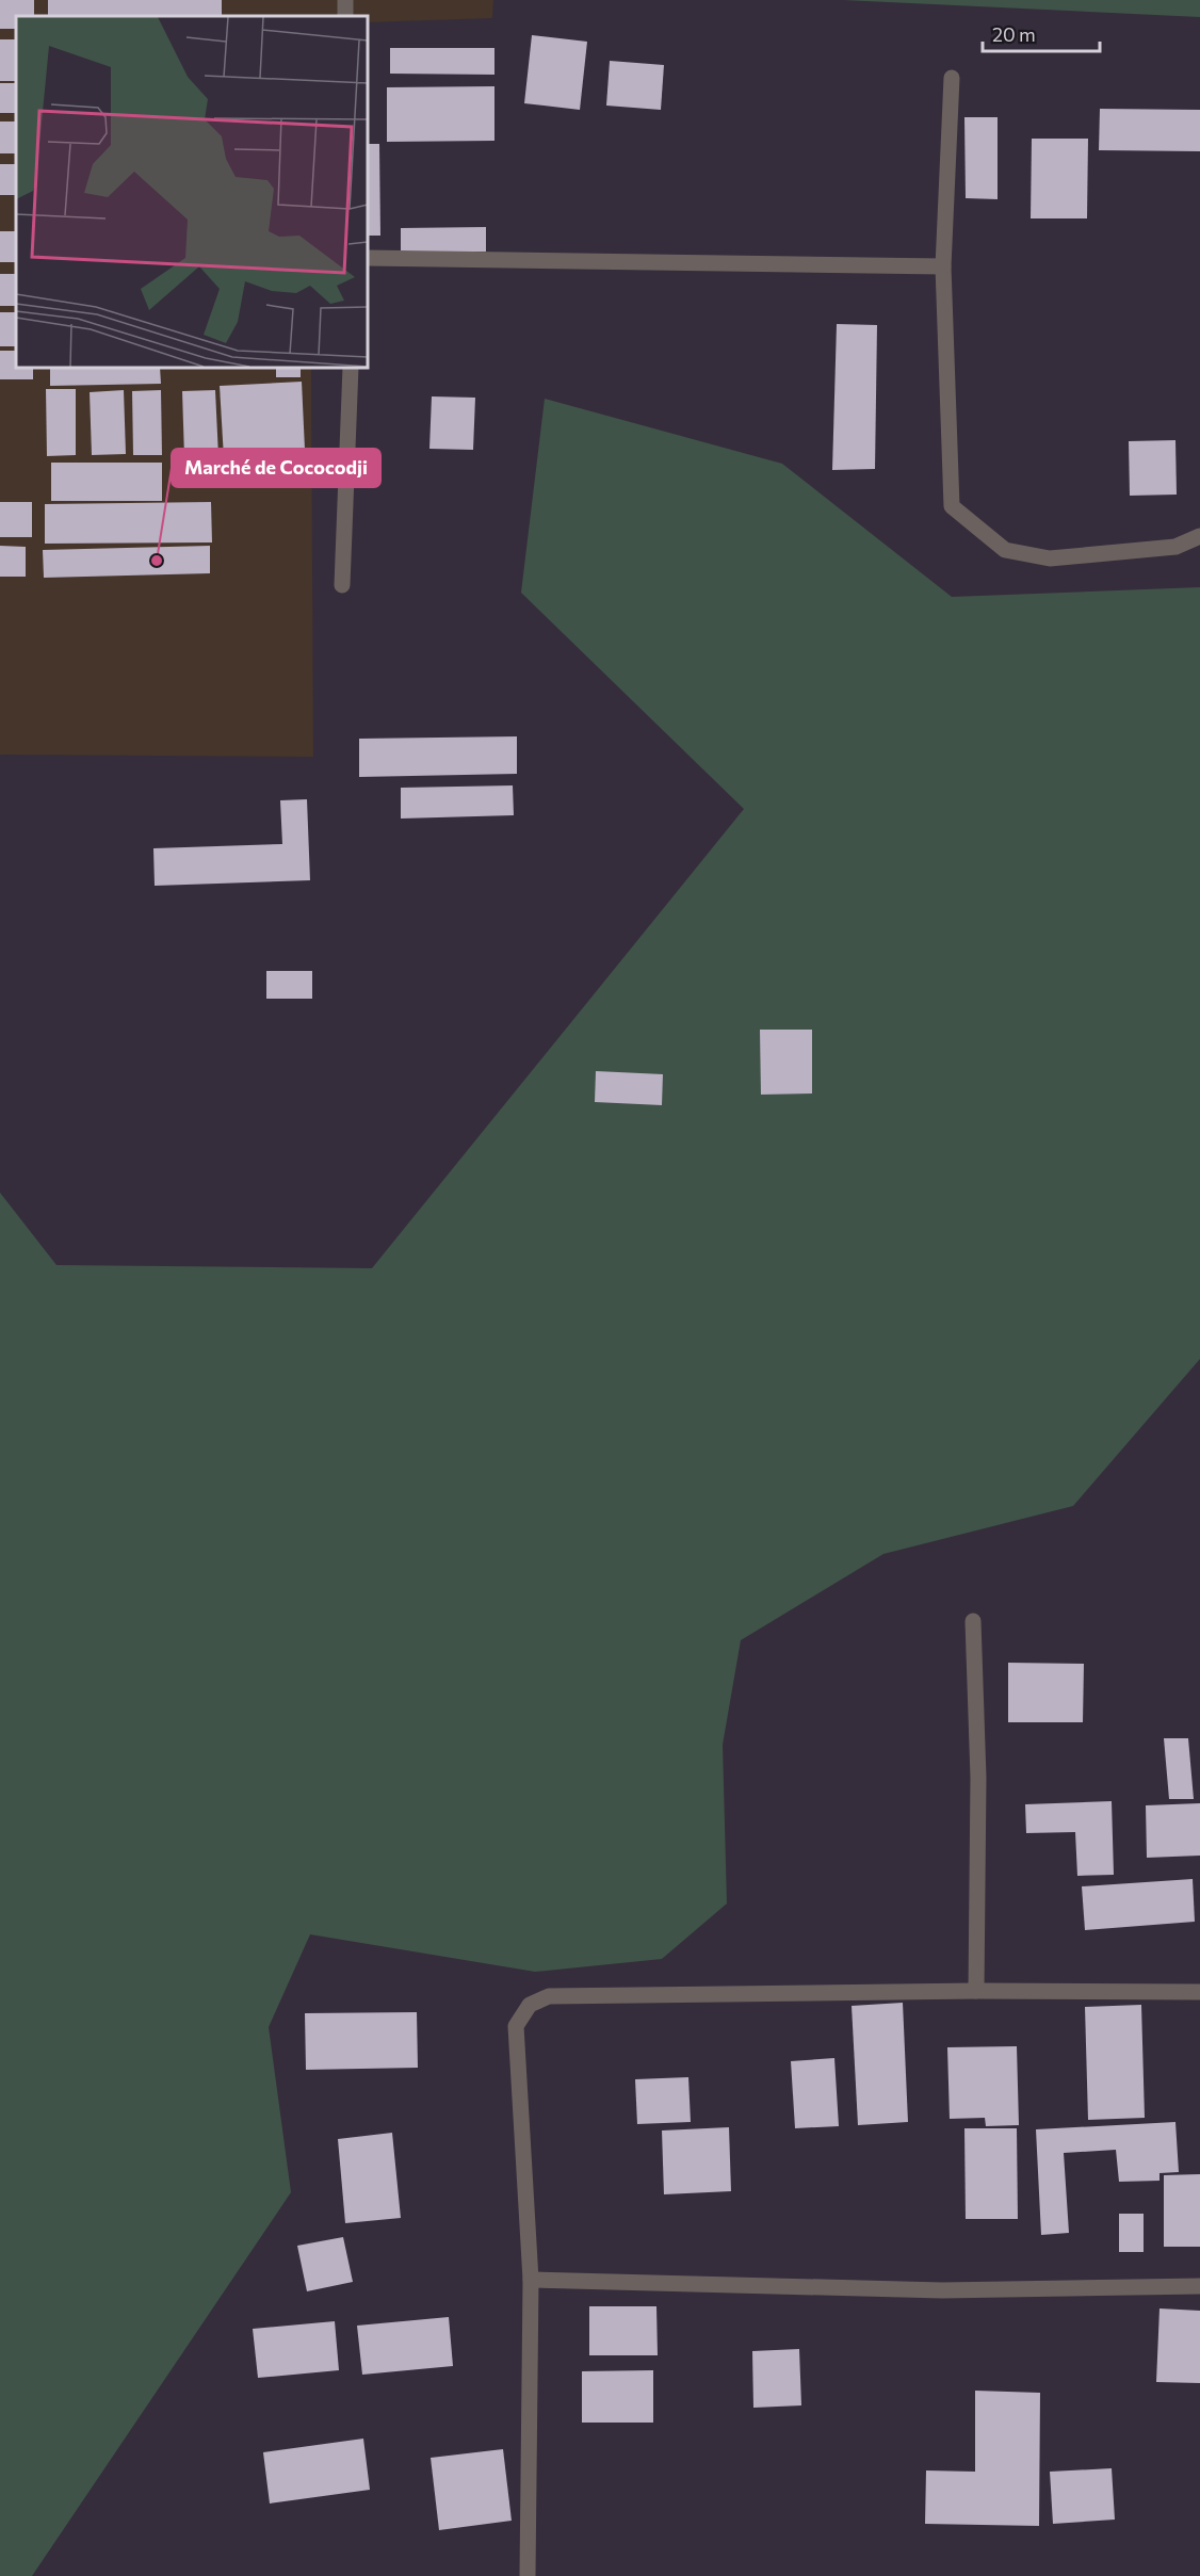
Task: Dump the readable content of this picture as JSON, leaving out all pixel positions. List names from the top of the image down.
{
  "places": ["Marché de Cococodji"],
  "scale_bar": "20 m"
}
